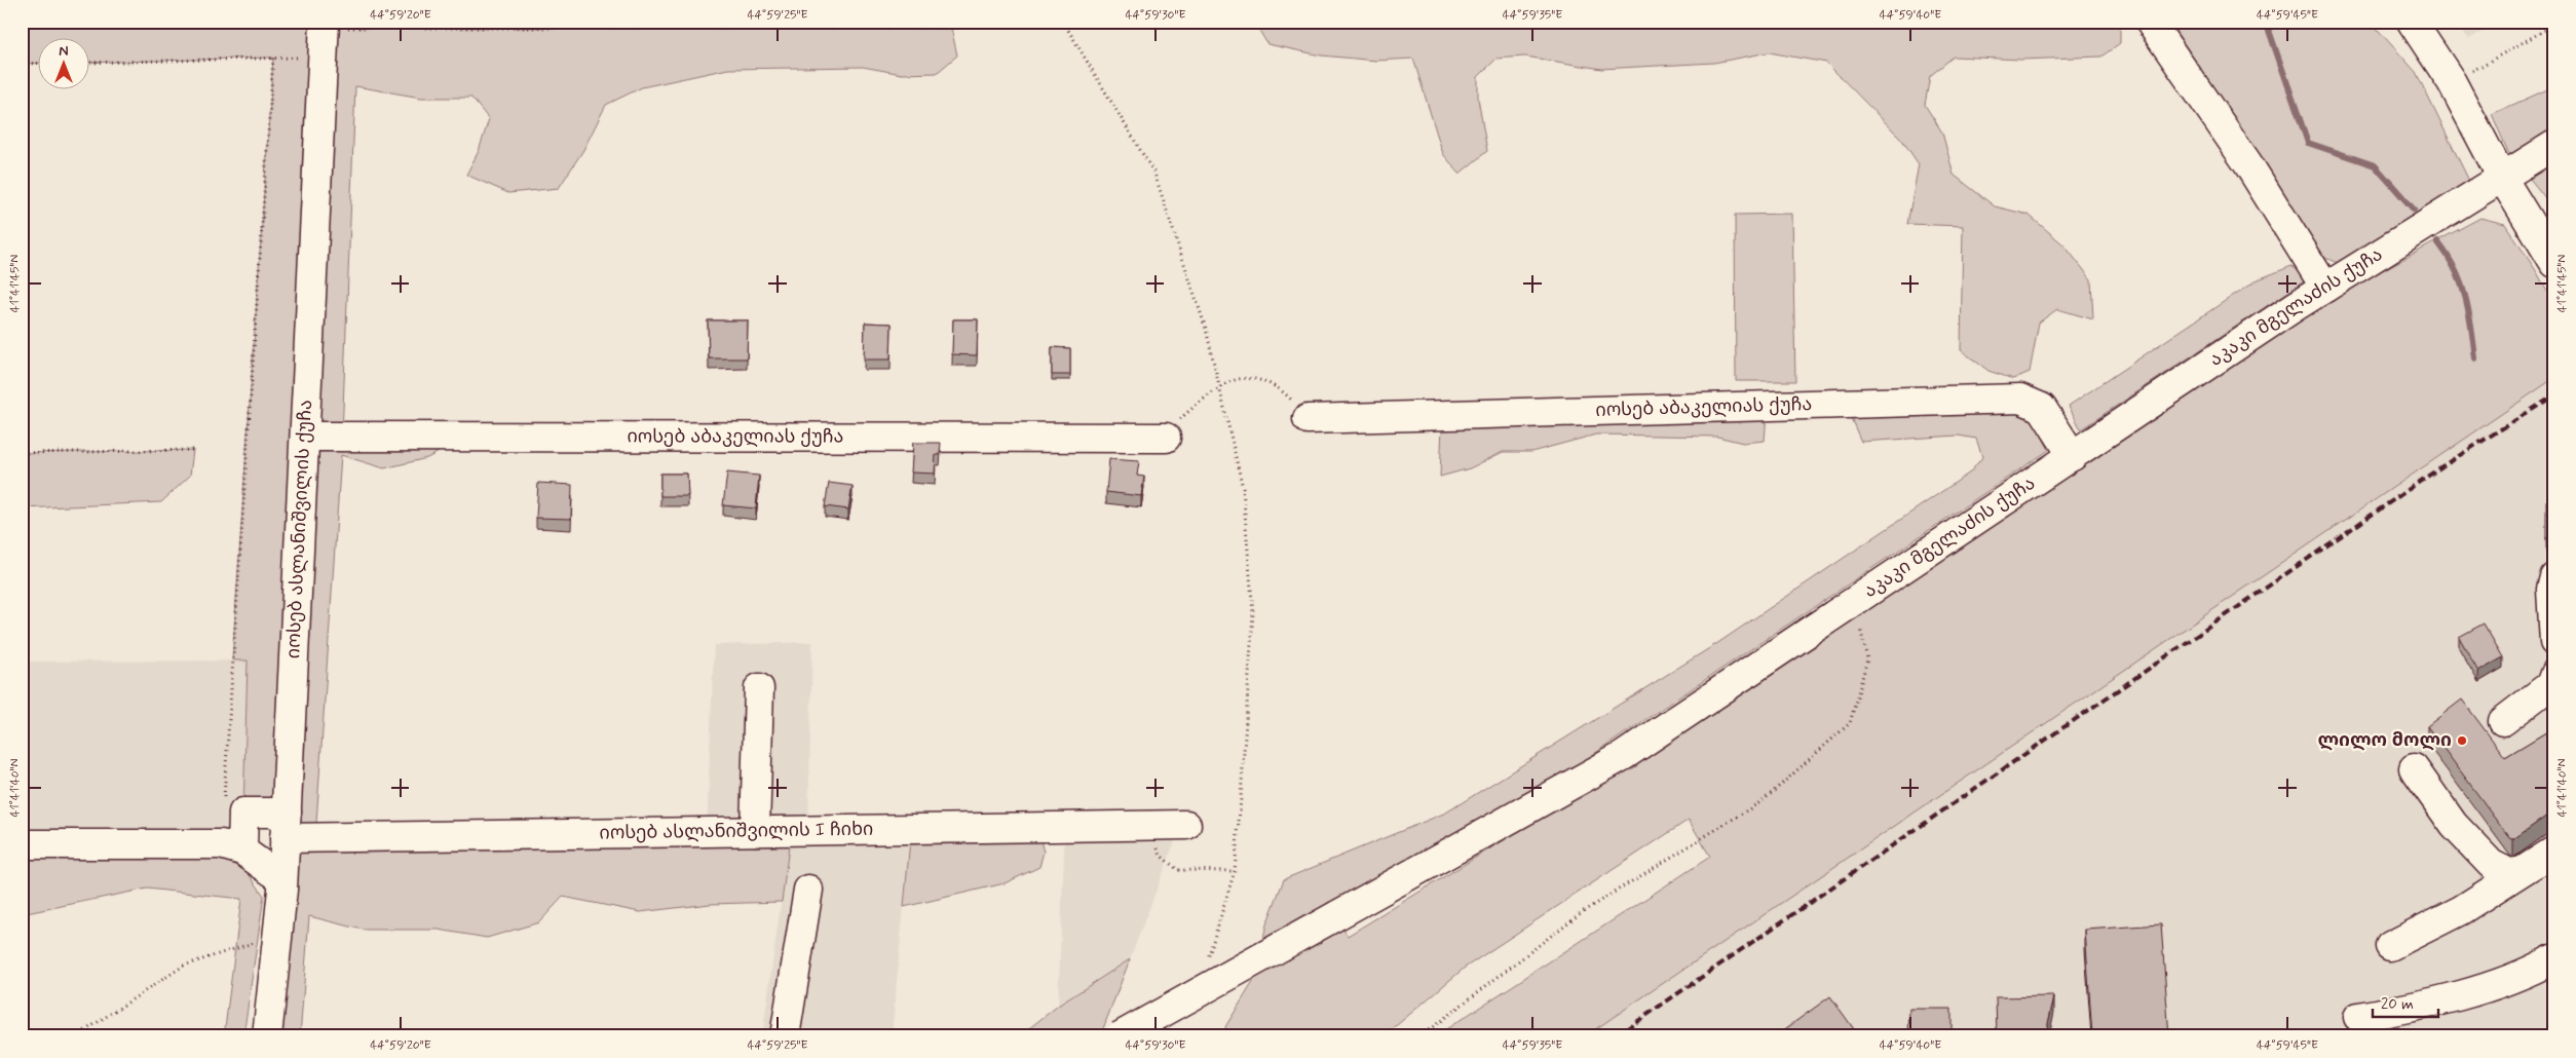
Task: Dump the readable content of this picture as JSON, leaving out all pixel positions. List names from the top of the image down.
{
  "streets": {
    "street": [
      "აკაკი მგელაძის ქუჩა",
      "იოსებ აბაკელიას ქუჩა",
      "იოსებ ასლანიშვილის ქუჩა",
      "იოსებ ასლანიშვილის I ჩიხი"
    ]
  },
  "crossings": [
    ["აკაკი მგელაძის ქუჩა", "იოსებ აბაკელიას ქუჩა"],
    ["იოსებ აბაკელიას ქუჩა", "იოსებ ასლანიშვილის ქუჩა"],
    ["იოსებ ასლანიშვილის ქუჩა", "იოსებ ასლანიშვილის I ჩიხი"]
  ],
  "places": ["ლილო მოლი"],
  "scale_bar": "20 m",
  "north": "top",
  "coordinates": [
    "44°59'20\"E",
    "44°59'25\"E",
    "44°59'30\"E",
    "44°59'35\"E",
    "44°59'40\"E",
    "44°59'45\"E",
    "41°41'45\"N",
    "41°41'40\"N"
  ]
}
